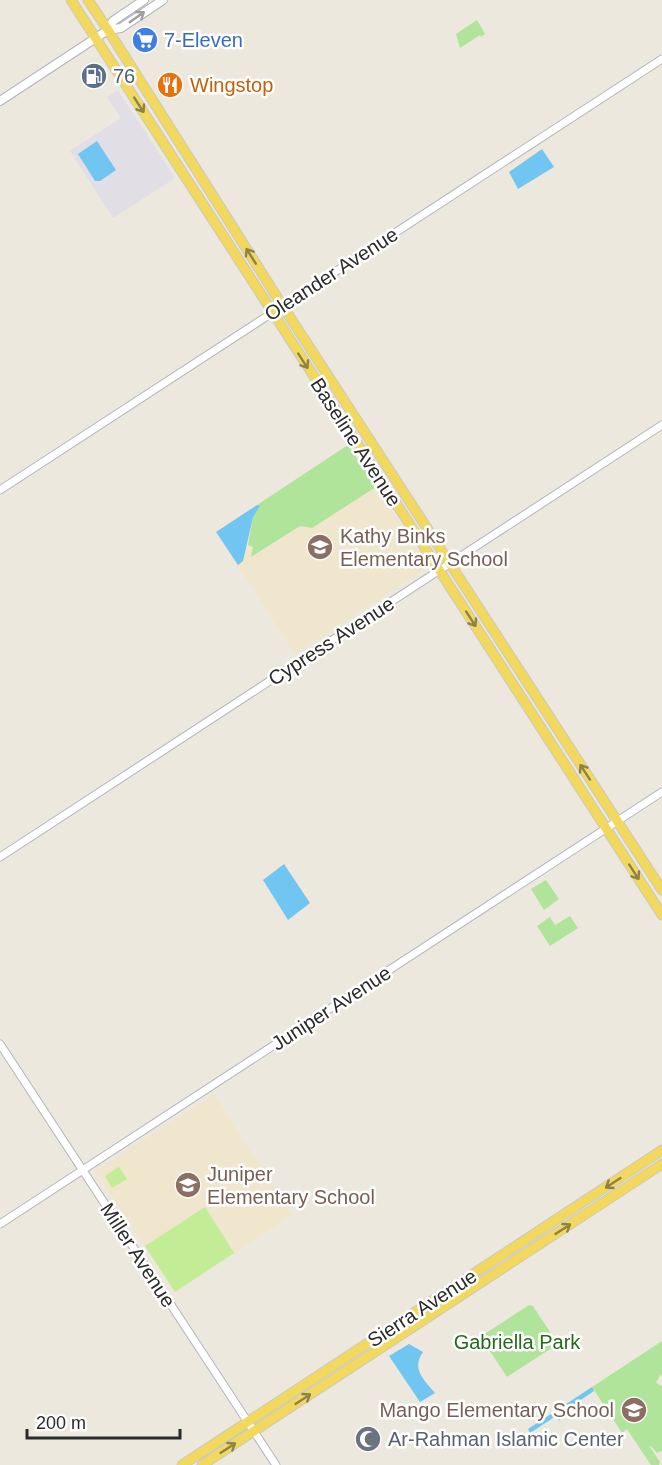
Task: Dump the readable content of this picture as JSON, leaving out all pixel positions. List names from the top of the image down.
{
  "streets": {
    "main road": ["Baseline Avenue", "Sierra Avenue"],
    "street": [
      "Oleander Avenue",
      "Cypress Avenue",
      "Juniper Avenue",
      "Miller Avenue"
    ]
  },
  "crossings": [
    ["Oleander Avenue", "Baseline Avenue"],
    ["Baseline Avenue", "Cypress Avenue"],
    ["Baseline Avenue", "Juniper Avenue"],
    ["Juniper Avenue", "Miller Avenue"],
    ["Miller Avenue", "Sierra Avenue"]
  ],
  "parks": ["Gabriella Park"],
  "places": {
    "supermarket": ["7-Eleven"],
    "fuel station": ["76"],
    "restaurant": ["Wingstop"],
    "school or university": ["Kathy Binks Elementary School", "Juniper Elementary School", "Mango Elementary School"],
    "mosque": ["Ar-Rahman Islamic Center"]
  },
  "scale_bar": "200 m"
}
